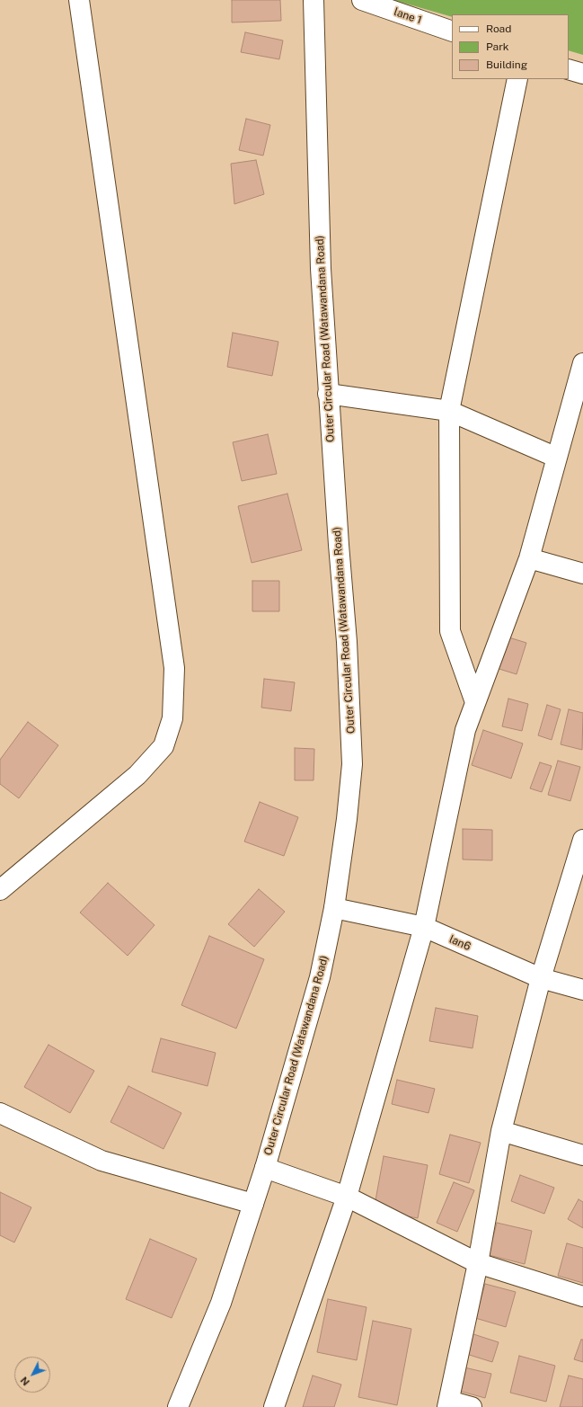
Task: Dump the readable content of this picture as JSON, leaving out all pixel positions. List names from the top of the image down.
{
  "streets": {
    "street": ["lane 1", "Outer Circular Road (Watawandana Road)", "lan6"]
  },
  "crossings": [
    ["Outer Circular Road (Watawandana Road)", "lan6"]
  ],
  "legend": ["Road", "Park", "Building"],
  "north": "bottom left"
}
